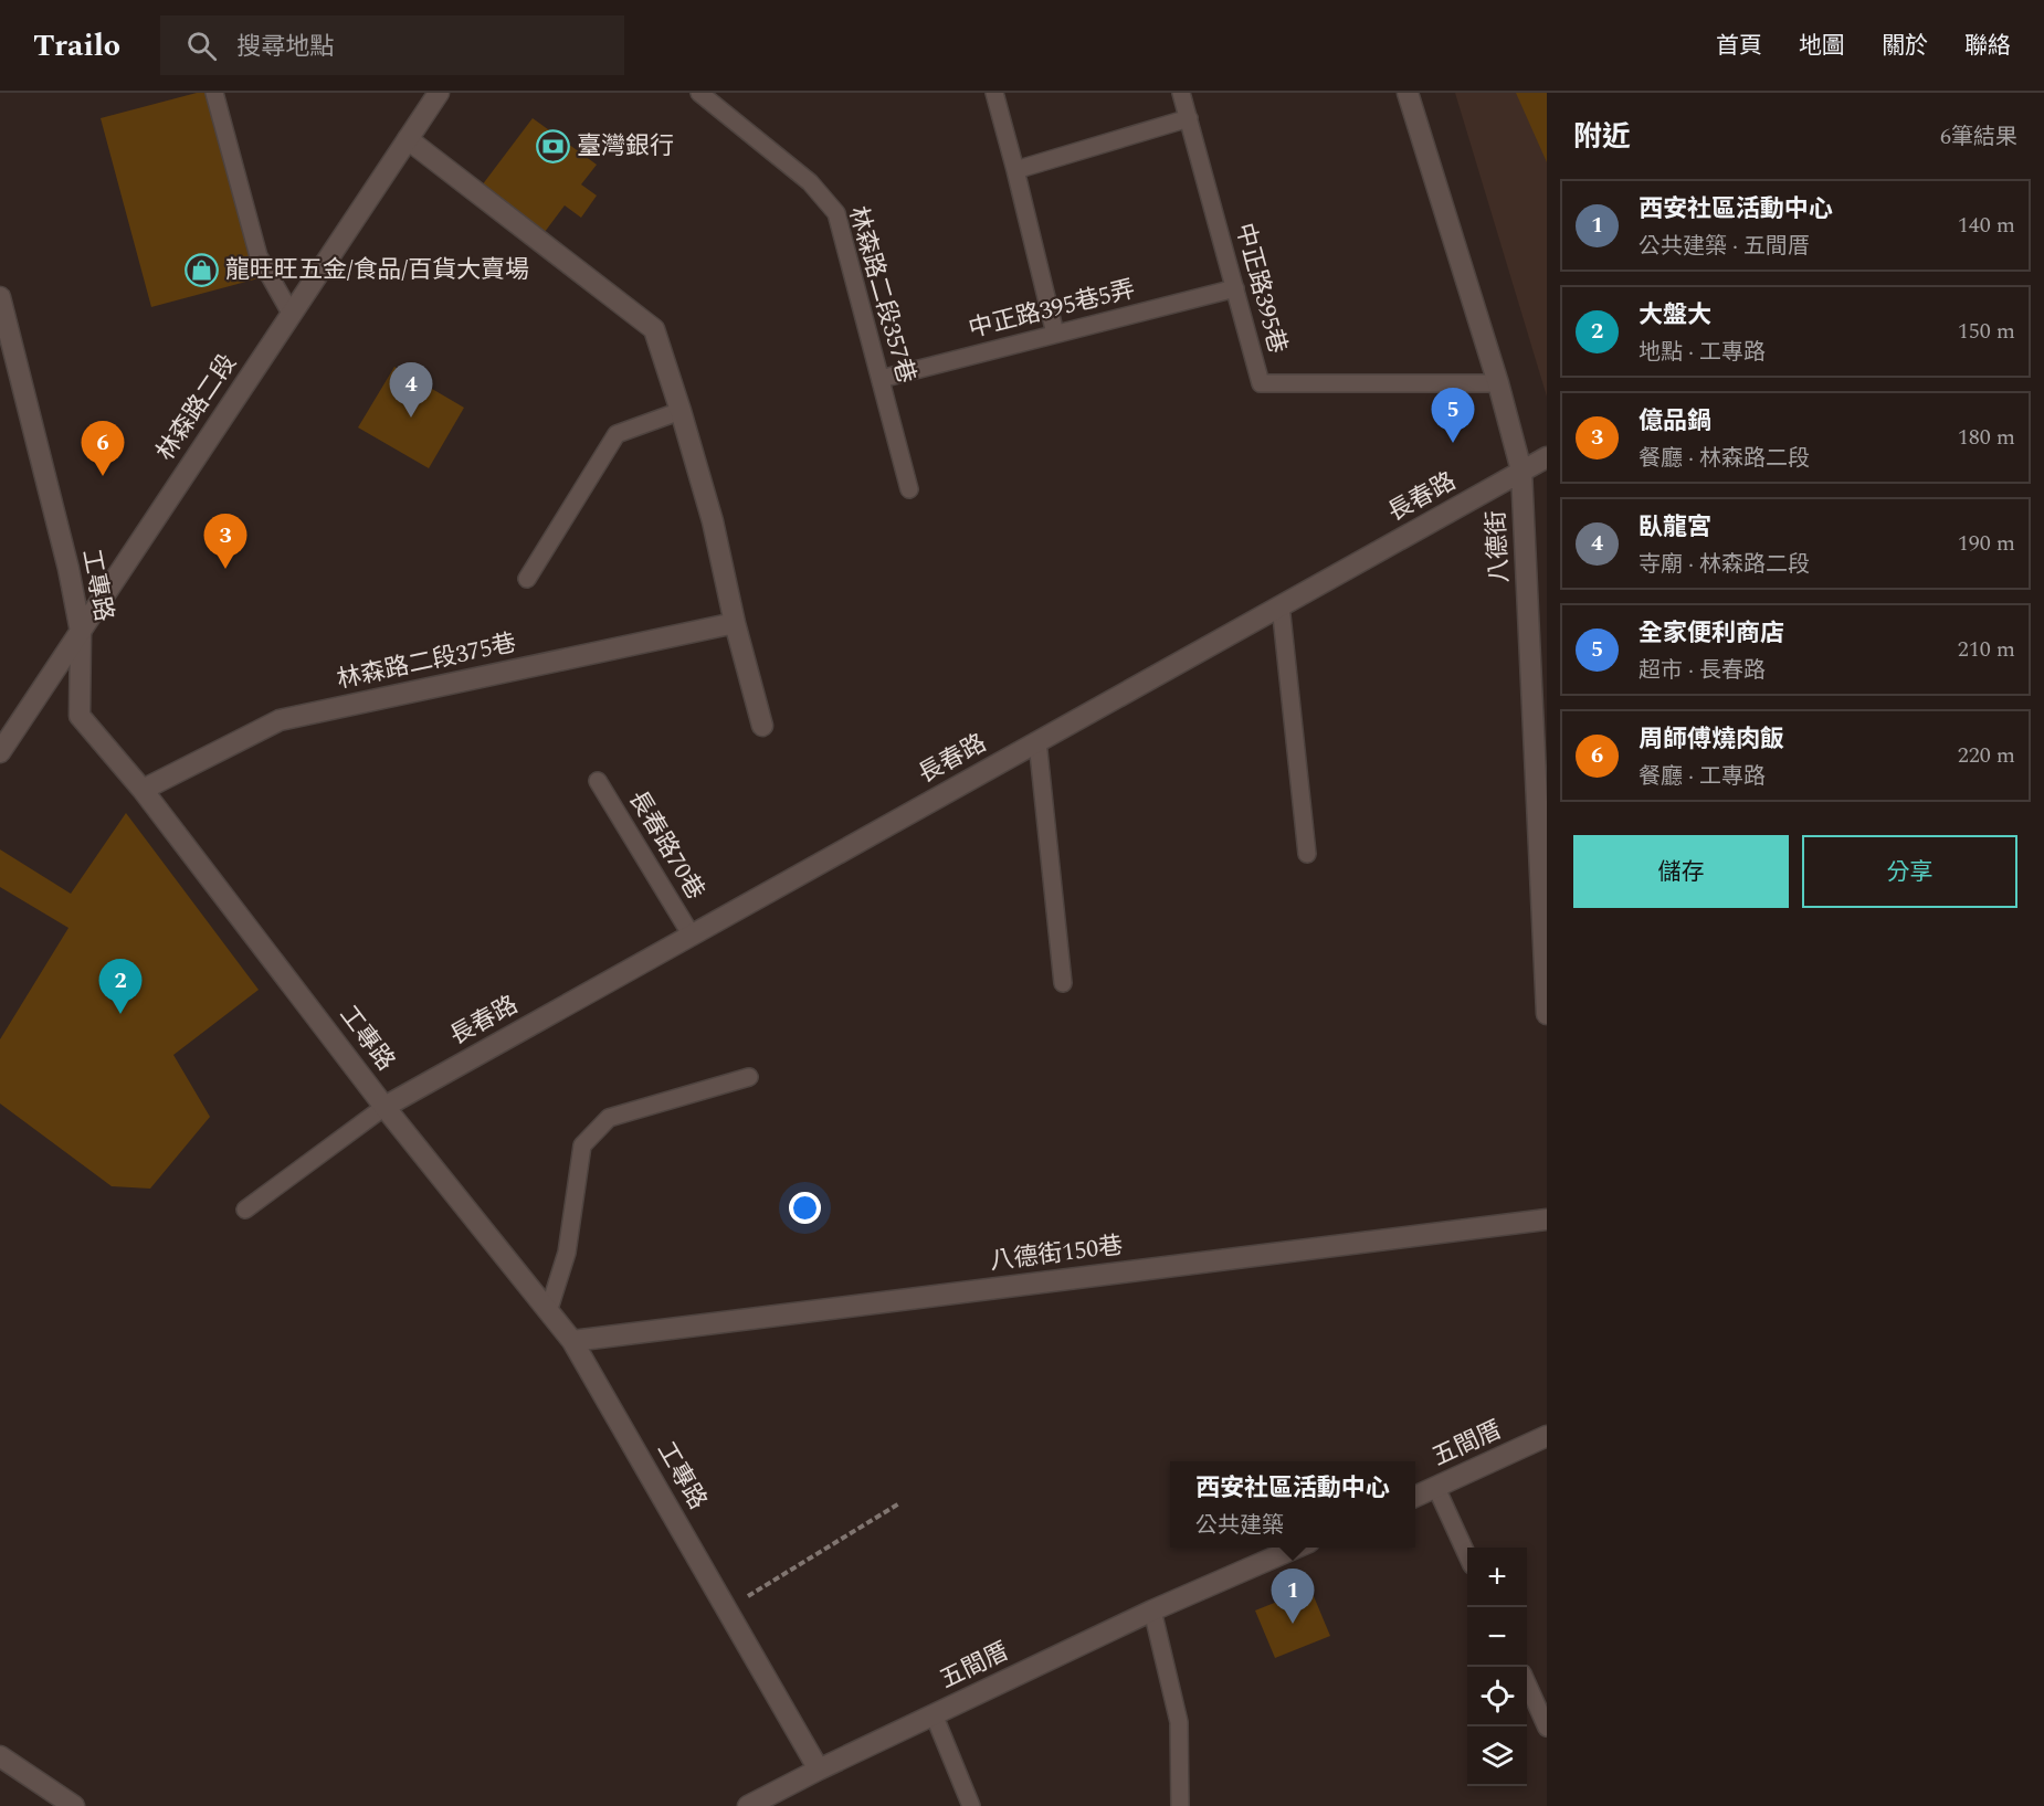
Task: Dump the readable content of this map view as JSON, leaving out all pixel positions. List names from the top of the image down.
{
  "streets": {
    "street": [
      "林森路二段",
      "長春路",
      "八德街",
      "工專路",
      "林森路二段375巷",
      "八德街150巷",
      "五間厝"
    ],
    "lane": [
      "中正路395巷",
      "林森路二段357巷",
      "中正路395巷5弄",
      "長春路70巷"
    ]
  },
  "crossings": [
    ["中正路395巷", "中正路395巷5弄"],
    ["中正路395巷", "八德街"],
    ["林森路二段357巷", "中正路395巷5弄"],
    ["林森路二段", "工專路"],
    ["長春路", "八德街"],
    ["長春路", "工專路"],
    ["長春路", "長春路70巷"],
    ["工專路", "林森路二段375巷"],
    ["工專路", "八德街150巷"],
    ["工專路", "五間厝"]
  ],
  "places": {
    "bank": ["臺灣銀行"],
    "shop": ["龍旺旺五金/食品/百貨大賣場"]
  },
  "page": {
    "header": "Trailo",
    "search": "搜尋地點",
    "nav": [
      "首頁",
      "地圖",
      "關於",
      "聯絡"
    ],
    "heading": ["附近", "6筆結果"],
    "list": [
      {
        "mark": "1",
        "name": "西安社區活動中心",
        "note": "公共建築 · 五間厝",
        "value": "140 m"
      },
      {
        "mark": "2",
        "name": "大盤大",
        "note": "地點 · 工專路",
        "value": "150 m"
      },
      {
        "mark": "3",
        "name": "億品鍋",
        "note": "餐廳 · 林森路二段",
        "value": "180 m"
      },
      {
        "mark": "4",
        "name": "臥龍宮",
        "note": "寺廟 · 林森路二段",
        "value": "190 m"
      },
      {
        "mark": "5",
        "name": "全家便利商店",
        "note": "超市 · 長春路",
        "value": "210 m"
      },
      {
        "mark": "6",
        "name": "周師傅燒肉飯",
        "note": "餐廳 · 工專路",
        "value": "220 m"
      }
    ],
    "pins": [
      "4",
      "5",
      "6",
      "3",
      "2",
      "1"
    ],
    "buttons": ["儲存", "分享"],
    "popup": ["西安社區活動中心", "公共建築"],
    "map_buttons": ["+", "−"]
  }
}
